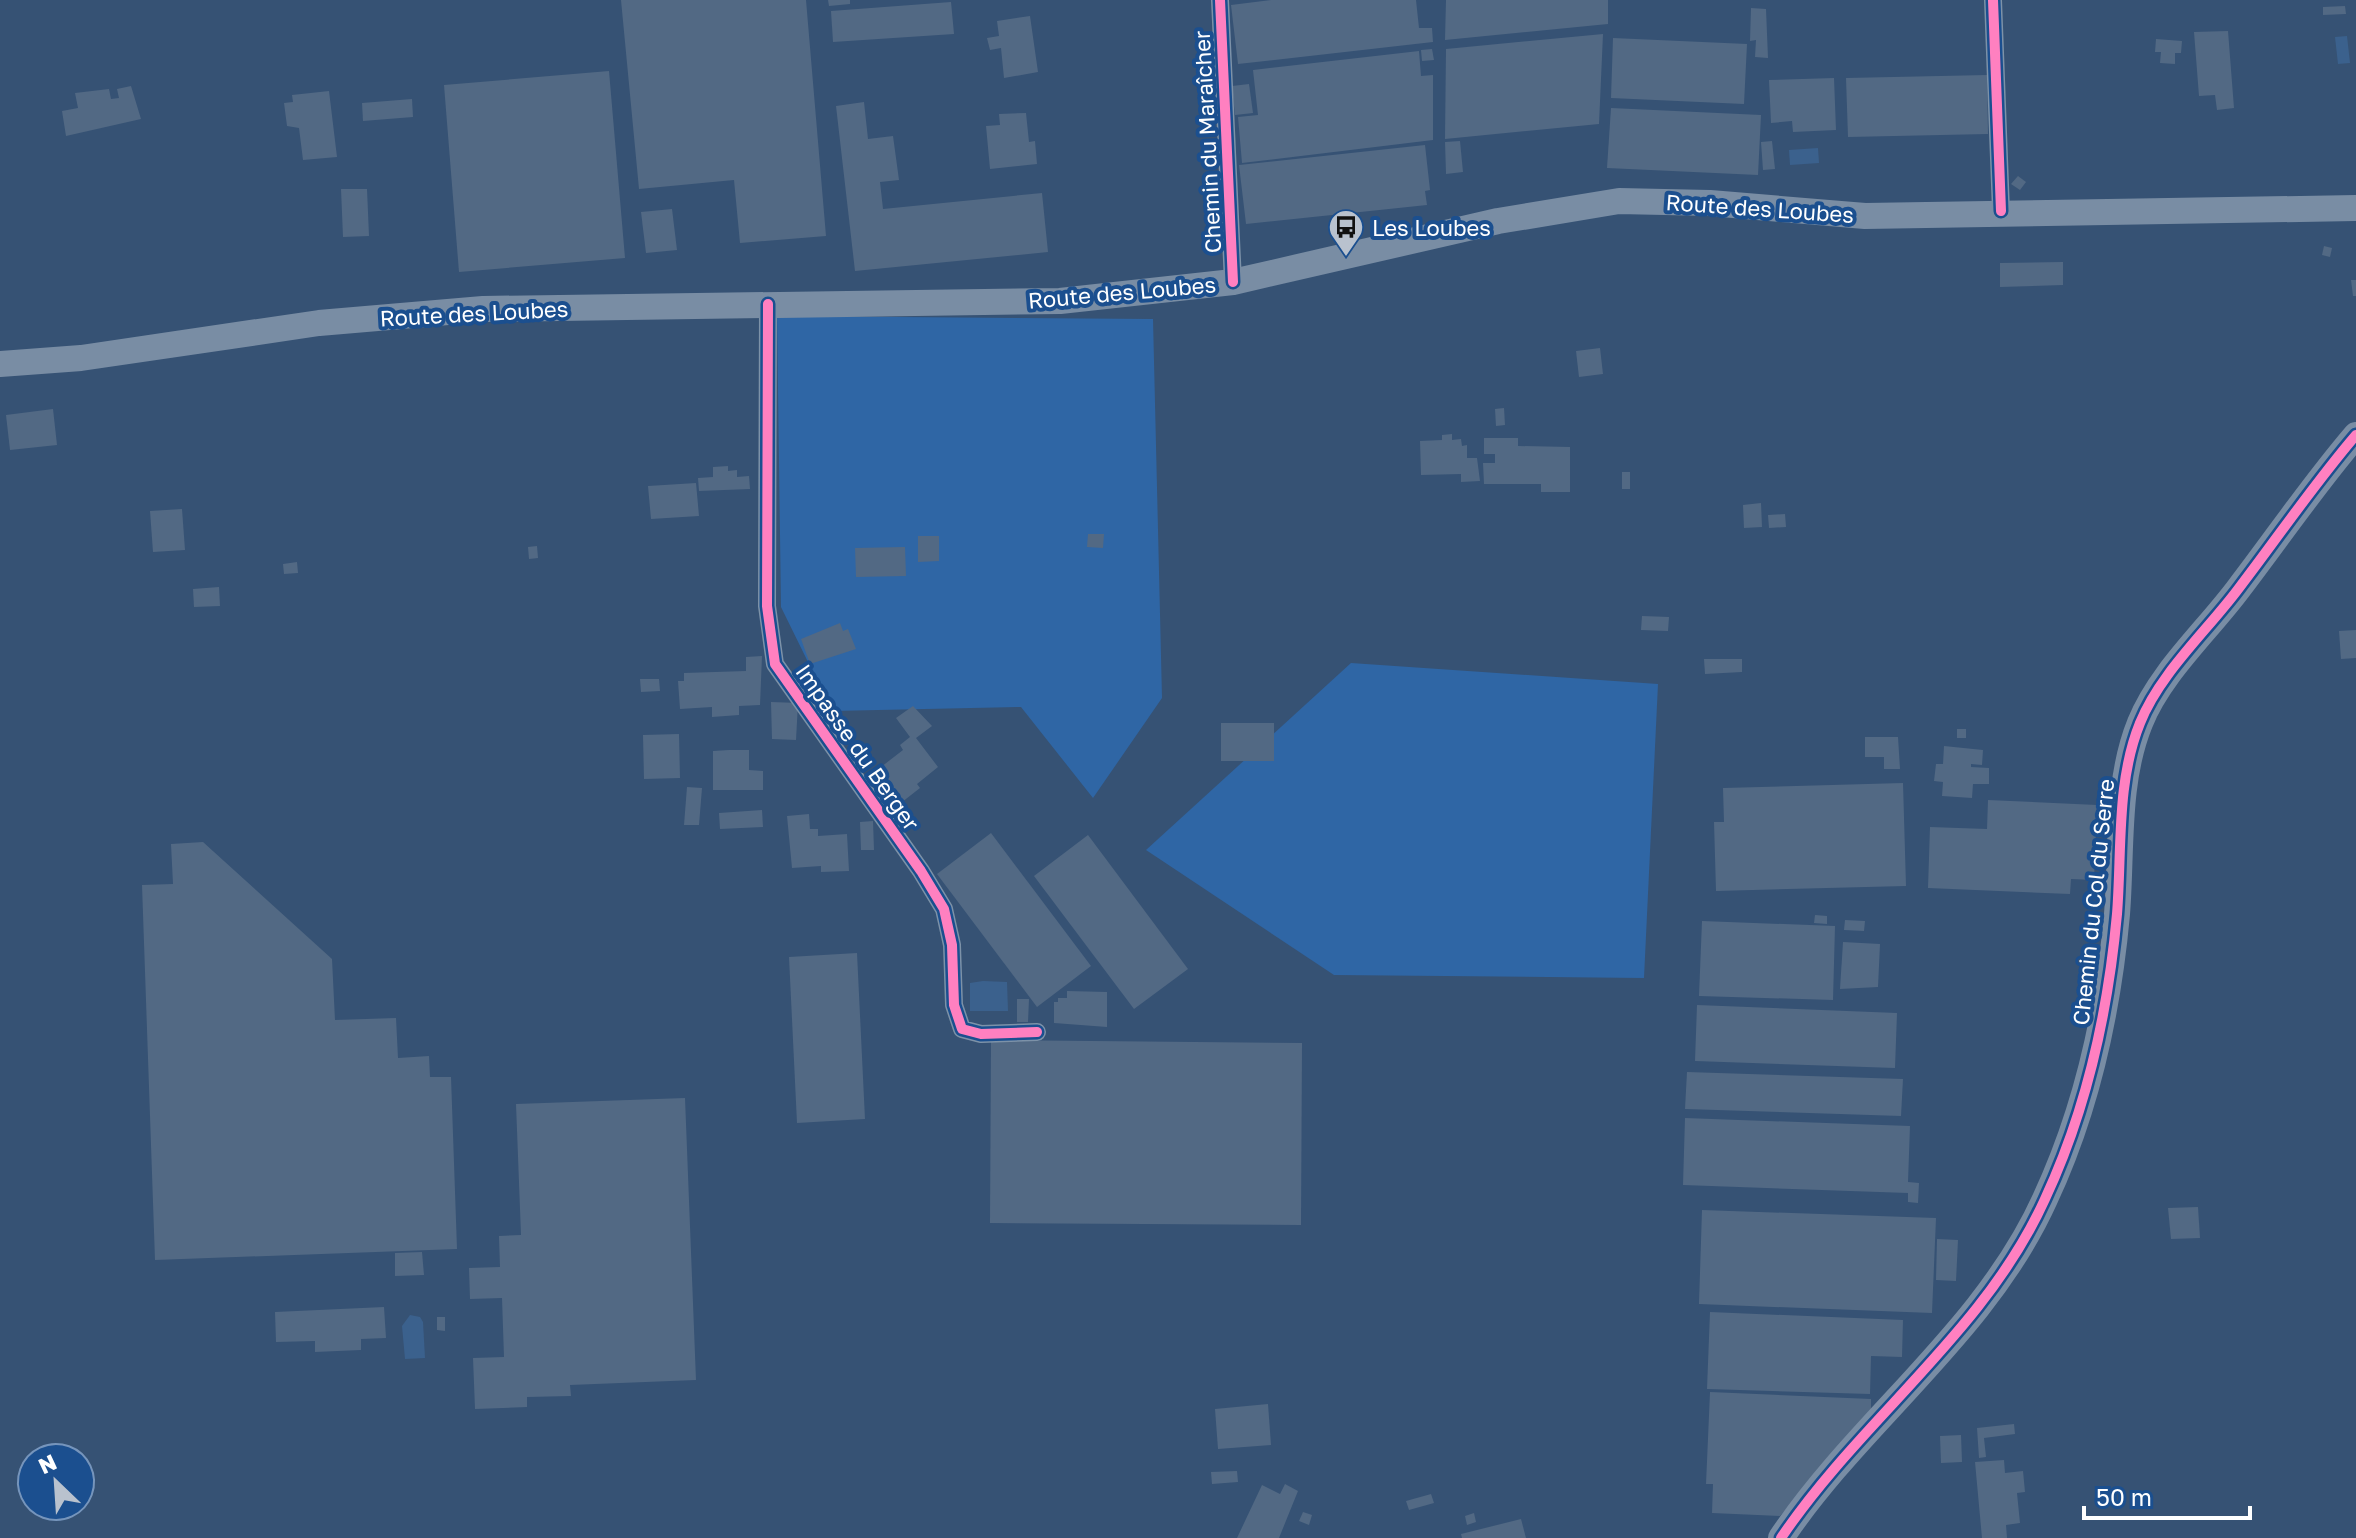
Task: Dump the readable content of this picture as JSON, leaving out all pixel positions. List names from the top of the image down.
{
  "streets": {
    "main road": ["Route des Loubes", "Chemin du Col du Serre"],
    "street": ["Chemin du Maraîcher", "Impasse du Berger"]
  },
  "crossings": [
    ["Chemin du Maraîcher", "Route des Loubes"],
    ["Route des Loubes", "Impasse du Berger"]
  ],
  "places": {
    "bus stop": ["Les Loubes"]
  },
  "scale_bar": "50 m",
  "north": "top left"
}
